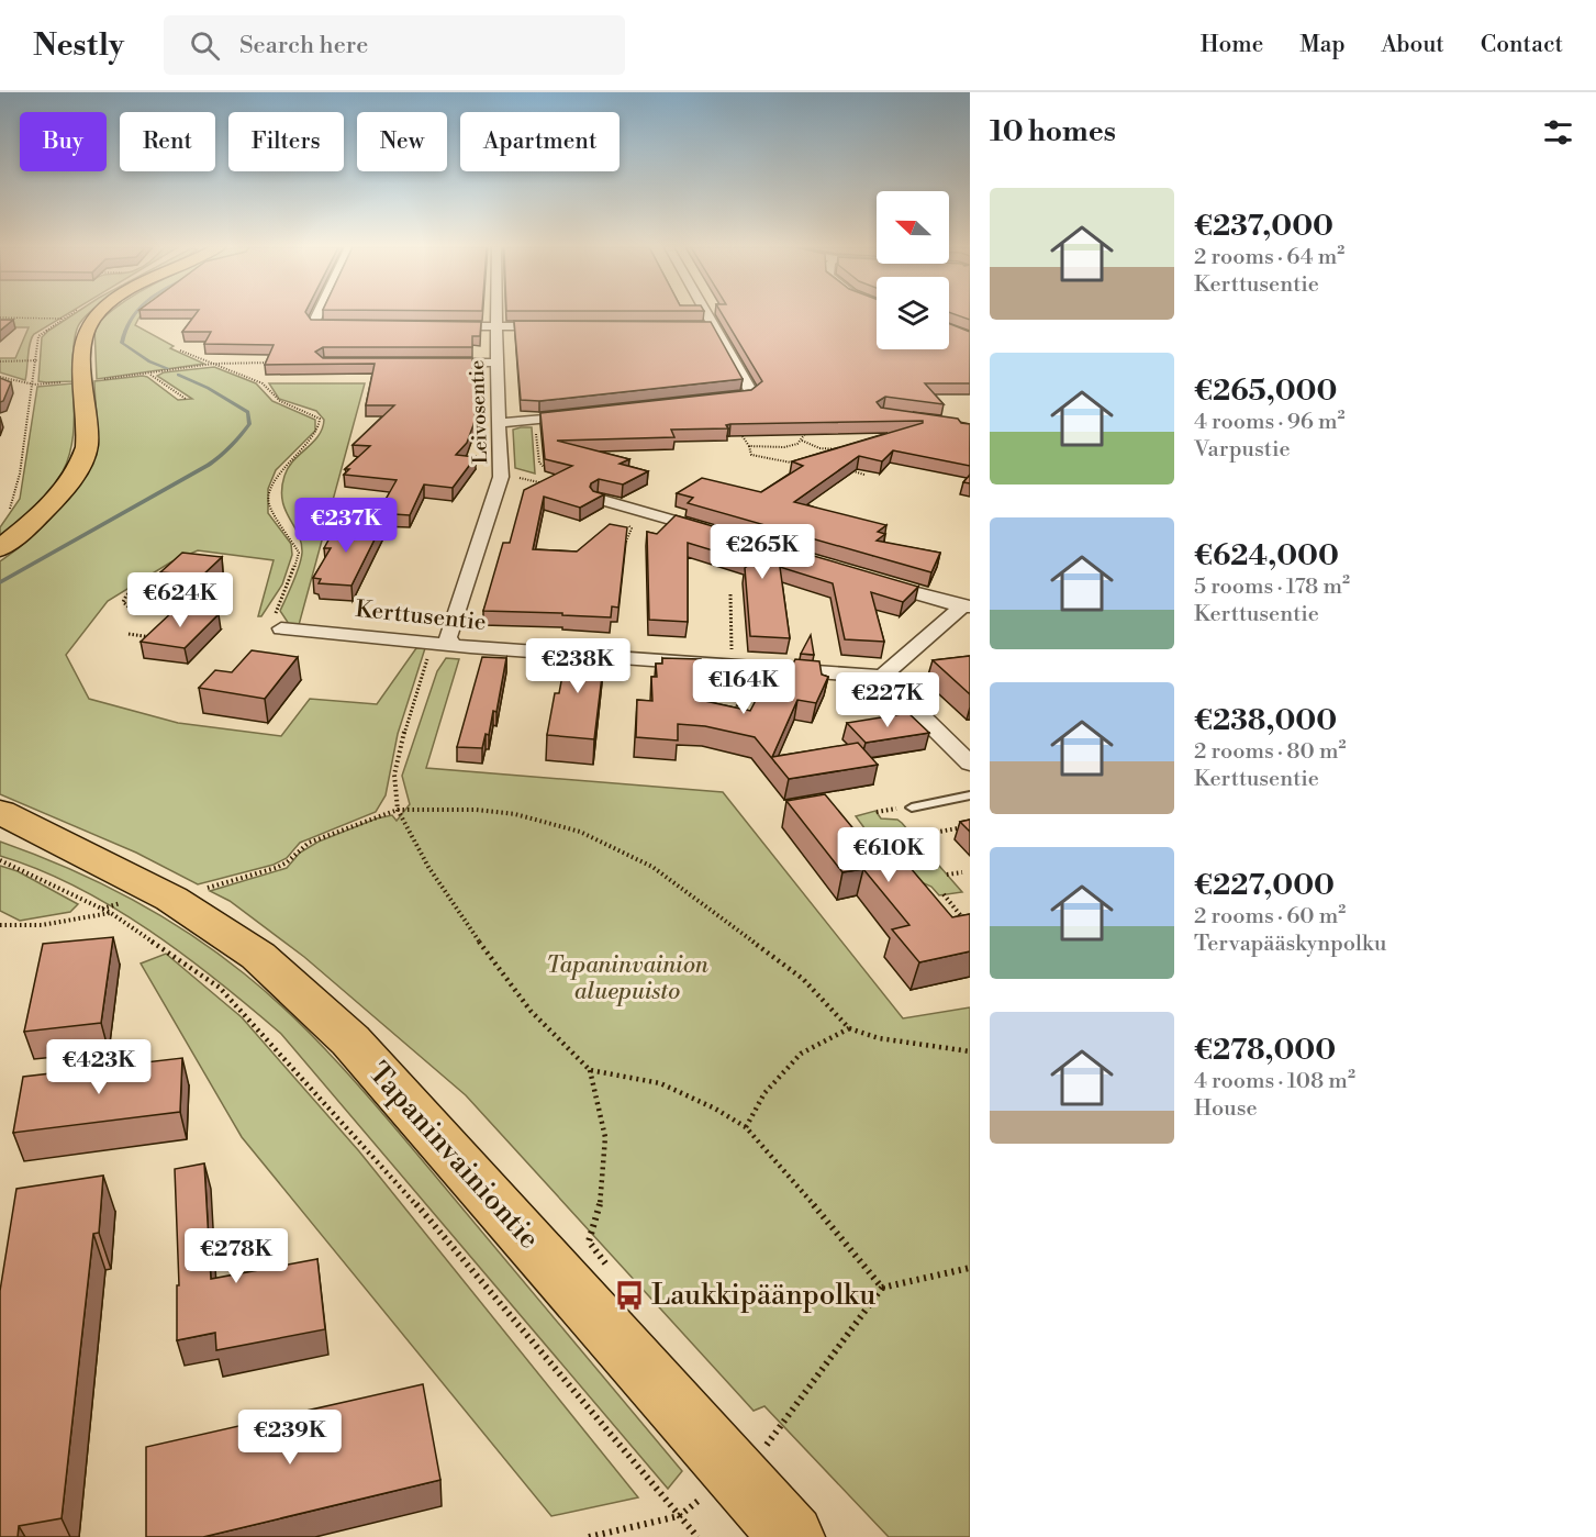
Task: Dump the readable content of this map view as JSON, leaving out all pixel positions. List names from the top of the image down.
{
  "streets": {
    "main road": ["Tapaninvainiontie"],
    "street": ["Leivosentie", "Kerttusentie"]
  },
  "crossings": [
    ["Leivosentie", "Kerttusentie"]
  ],
  "parks": ["Tapaninvainion aluepuisto"],
  "places": {
    "bus stop": ["Laukkipäänpolku"]
  },
  "north": "left",
  "page": {
    "header": "Nestly",
    "search": "Search here",
    "nav": [
      "Home",
      "Map",
      "About",
      "Contact"
    ],
    "heading": "10 homes",
    "chip": [
      "Buy",
      "Rent",
      "Filters",
      "New",
      "Apartment"
    ],
    "list": [
      {
        "name": "€237,000",
        "note": "2 rooms · 64 m² · Kerttusentie"
      },
      {
        "name": "€265,000",
        "note": "4 rooms · 96 m² · Varpustie"
      },
      {
        "name": "€624,000",
        "note": "5 rooms · 178 m² · Kerttusentie"
      },
      {
        "name": "€238,000",
        "note": "2 rooms · 80 m² · Kerttusentie"
      },
      {
        "name": "€227,000",
        "note": "2 rooms · 60 m² · Tervapääskynpolku"
      },
      {
        "name": "€278,000",
        "note": "4 rooms · 108 m² · House"
      }
    ],
    "price": [
      "€237K",
      "€265K",
      "€624K",
      "€238K",
      "€164K",
      "€227K",
      "€610K",
      "€423K",
      "€278K",
      "€239K"
    ]
  }
}
